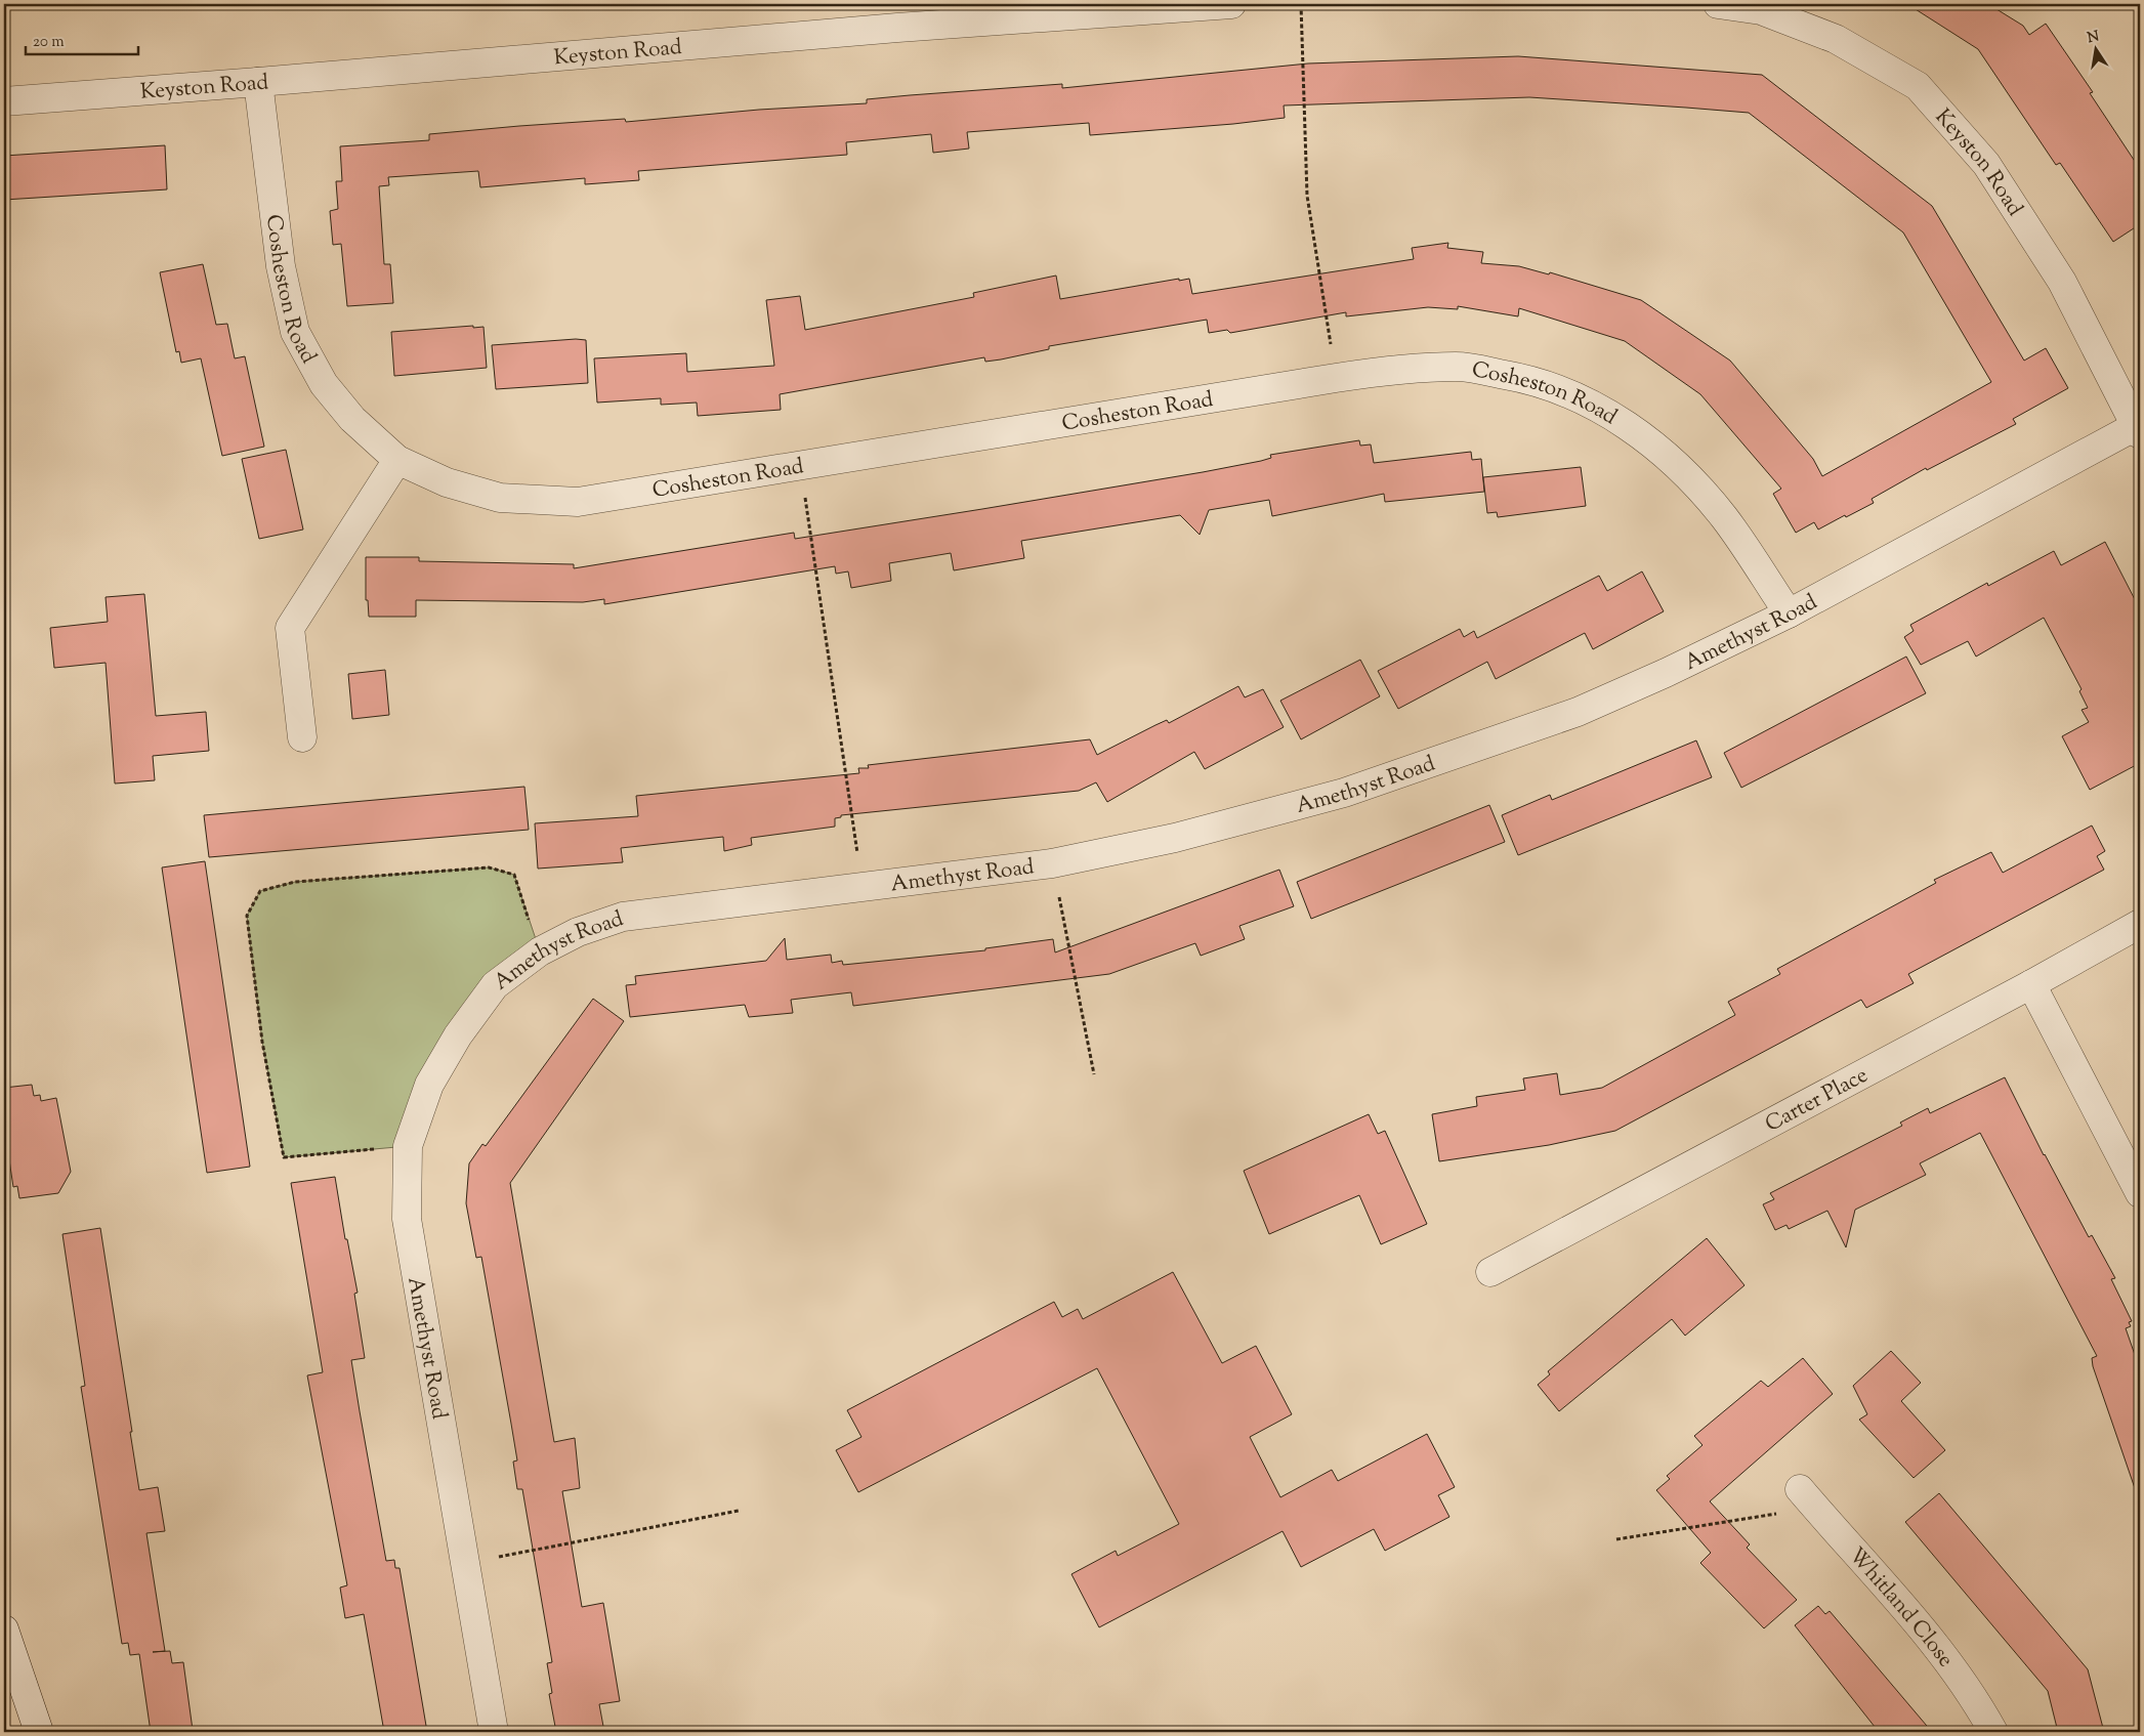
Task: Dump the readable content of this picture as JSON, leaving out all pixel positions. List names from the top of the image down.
{
  "streets": {
    "street": [
      "Keyston Road",
      "Cosheston Road",
      "Amethyst Road",
      "Carter Place",
      "Whitland Close"
    ]
  },
  "crossings": [
    ["Keyston Road", "Cosheston Road"],
    ["Keyston Road", "Amethyst Road"],
    ["Cosheston Road", "Amethyst Road"]
  ],
  "scale_bar": "20 m",
  "north": "top"
}
